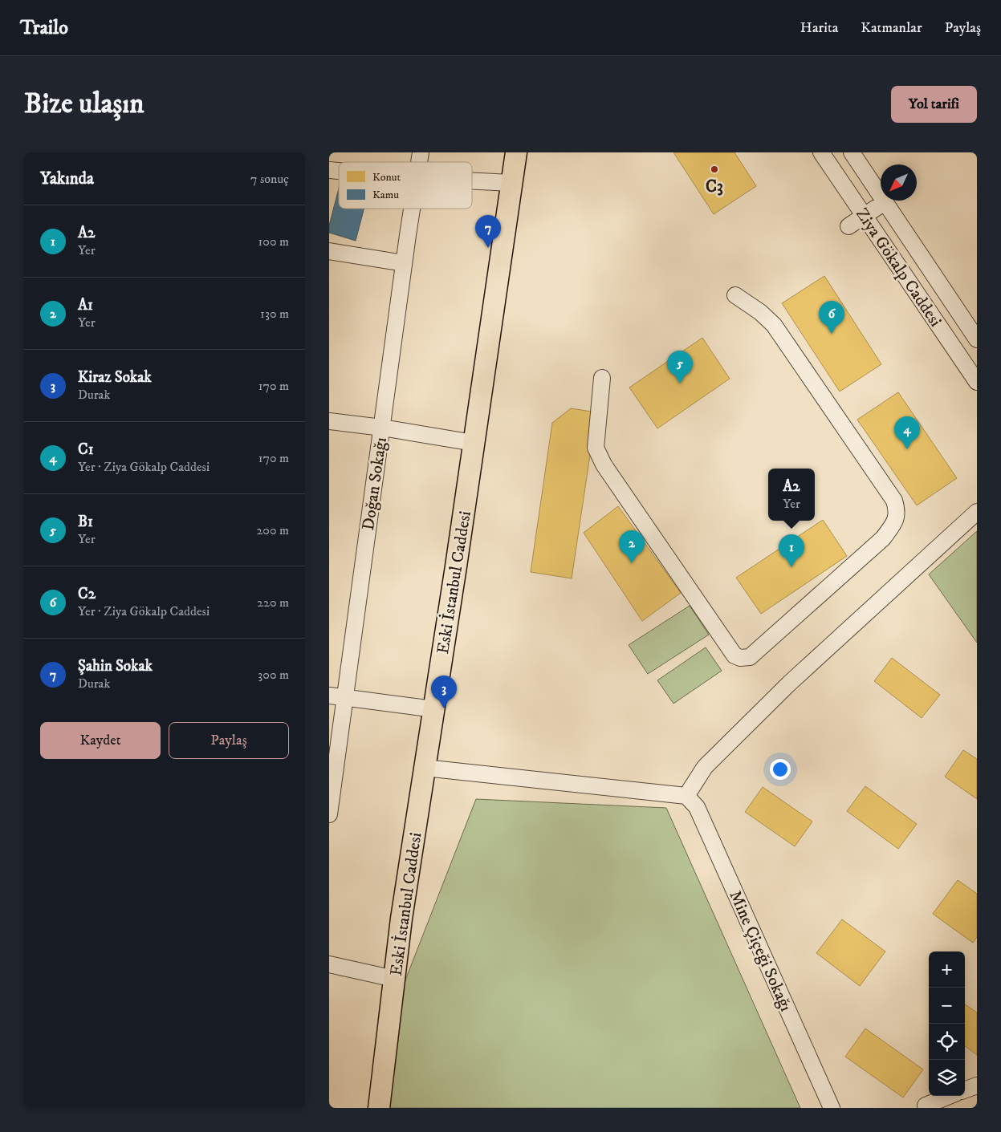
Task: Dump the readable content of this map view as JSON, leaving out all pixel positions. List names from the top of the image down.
{
  "streets": {
    "main road": ["Eski İstanbul Caddesi"],
    "street": ["Ziya Gökalp Caddesi", "Doğan Sokağı", "Mine Çiçeği Sokağı"]
  },
  "places": ["C3"],
  "legend": ["Konut", "Kamu"],
  "north": "bottom left",
  "page": {
    "header": "Trailo",
    "nav": ["Harita", "Katmanlar", "Paylaş"],
    "buttons": [
      "Yol tarifi",
      ["Kaydet", "Paylaş"]
    ],
    "title": "Bize ulaşın",
    "heading": ["Yakında", "7 sonuç"],
    "list": [
      {
        "mark": "1",
        "name": "A2",
        "note": "Yer",
        "value": "100 m"
      },
      {
        "mark": "2",
        "name": "A1",
        "note": "Yer",
        "value": "130 m"
      },
      {
        "mark": "3",
        "name": "Kiraz Sokak",
        "note": "Durak",
        "value": "170 m"
      },
      {
        "mark": "4",
        "name": "C1",
        "note": "Yer · Ziya Gökalp Caddesi",
        "value": "170 m"
      },
      {
        "mark": "5",
        "name": "B1",
        "note": "Yer",
        "value": "200 m"
      },
      {
        "mark": "6",
        "name": "C2",
        "note": "Yer · Ziya Gökalp Caddesi",
        "value": "220 m"
      },
      {
        "mark": "7",
        "name": "Şahin Sokak",
        "note": "Durak",
        "value": "300 m"
      }
    ],
    "pins": [
      "7",
      "6",
      "5",
      "4",
      "2",
      "1",
      "3"
    ],
    "popup": ["A2", "Yer"],
    "map_buttons": ["+", "−"]
  }
}
